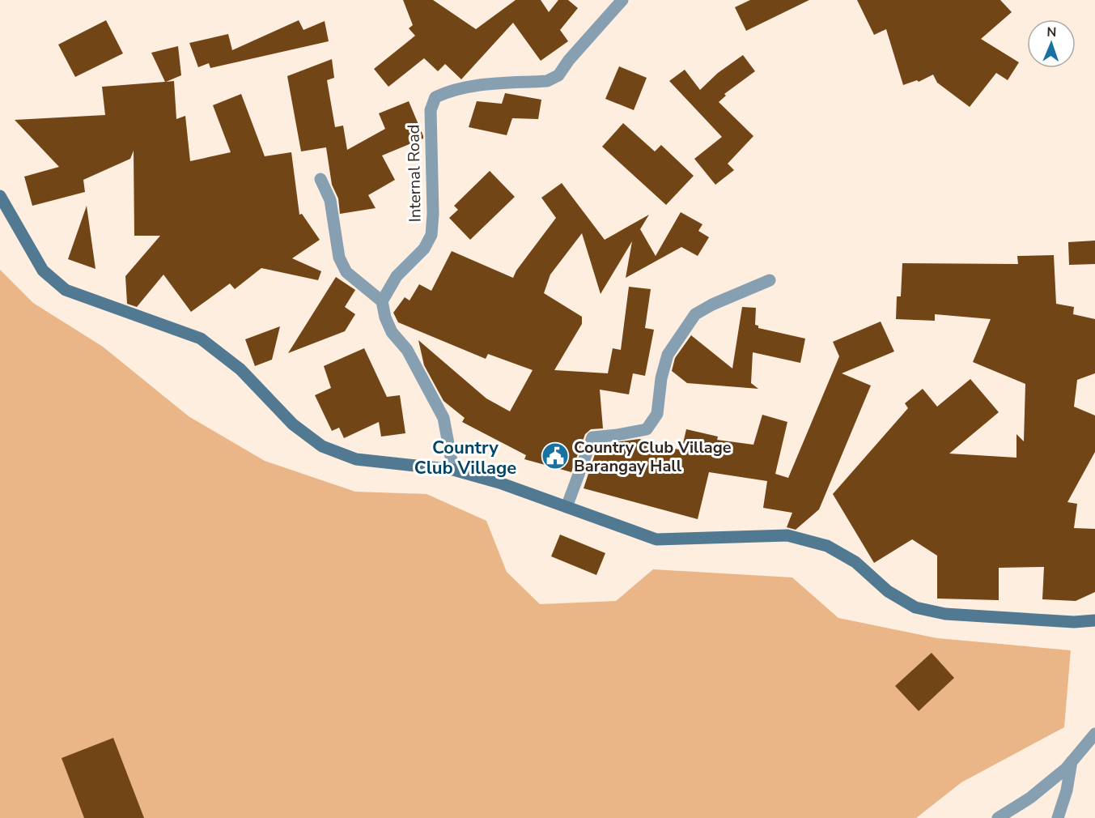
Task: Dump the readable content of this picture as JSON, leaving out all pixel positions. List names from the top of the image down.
{
  "streets": {
    "street": ["Internal Road"]
  },
  "districts": ["Country Club Village"],
  "places": {
    "public building": ["Country Club Village Barangay Hall"]
  },
  "north": "top"
}
